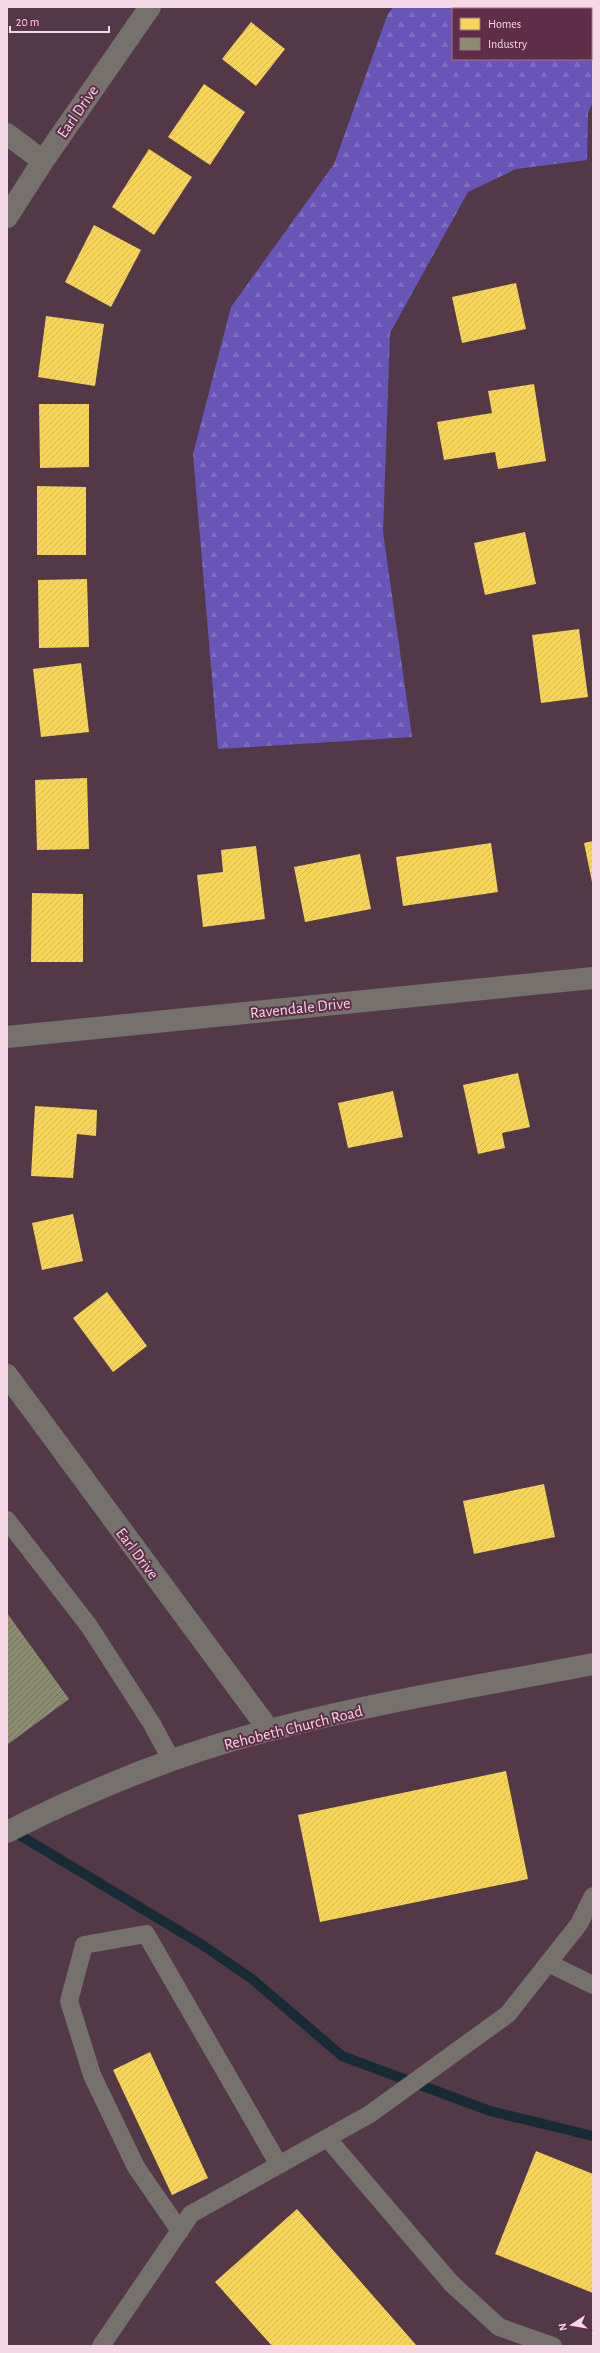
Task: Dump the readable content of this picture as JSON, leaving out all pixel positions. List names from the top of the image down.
{
  "streets": {
    "street": ["Earl Drive", "Ravendale Drive", "Rehobeth Church Road"]
  },
  "crossings": [
    ["Earl Drive", "Rehobeth Church Road"]
  ],
  "legend": ["Homes", "Industry"],
  "scale_bar": "20 m",
  "north": "left"
}
